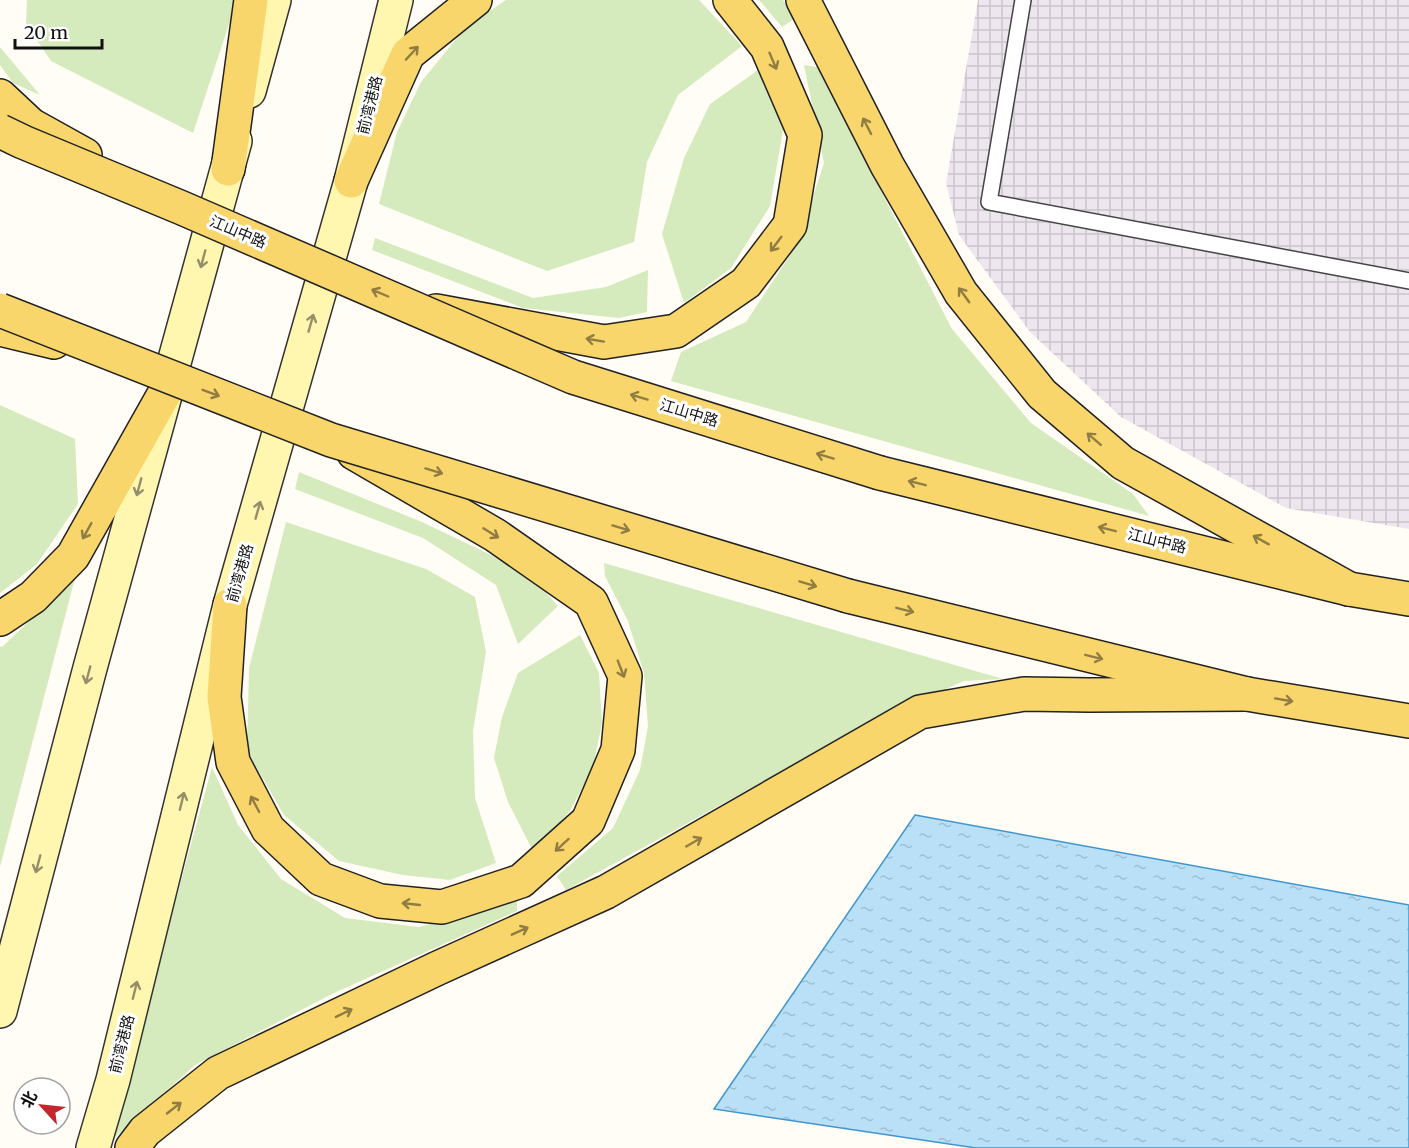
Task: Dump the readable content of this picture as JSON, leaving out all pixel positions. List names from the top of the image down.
{
  "streets": {
    "main road": ["前湾港路", "江山中路"]
  },
  "scale_bar": "20 m",
  "north": "top left"
}
